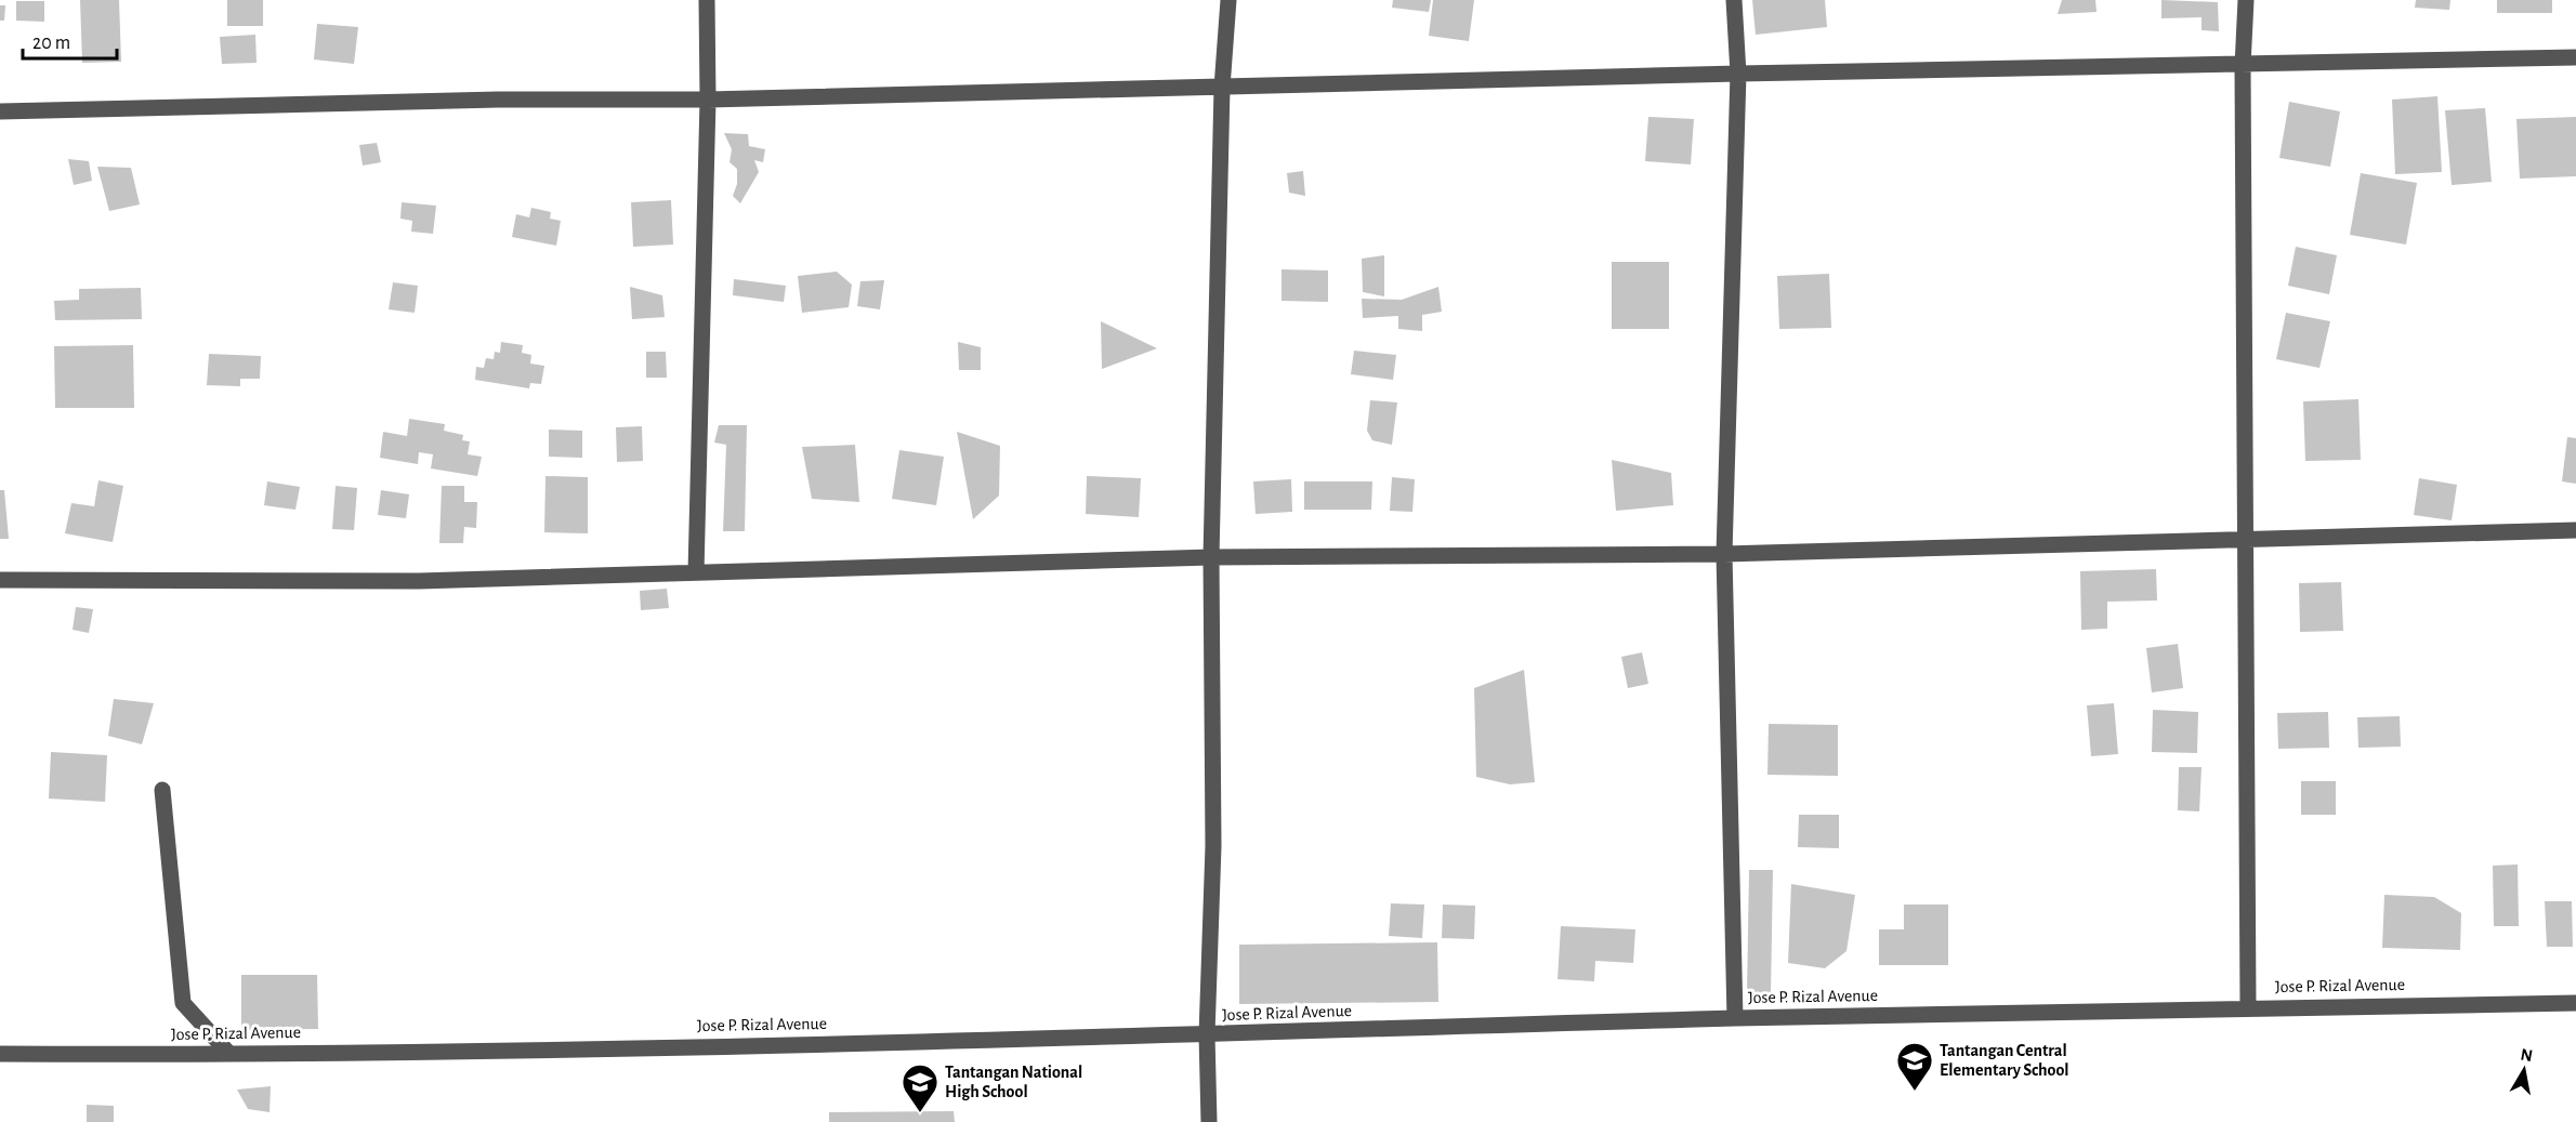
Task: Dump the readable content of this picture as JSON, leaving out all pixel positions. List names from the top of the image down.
{
  "streets": {
    "street": ["Jose P. Rizal Avenue"]
  },
  "places": {
    "school or university": ["Tantangan Central Elementary School", "Tantangan National High School"]
  },
  "scale_bar": "20 m",
  "north": "top"
}
